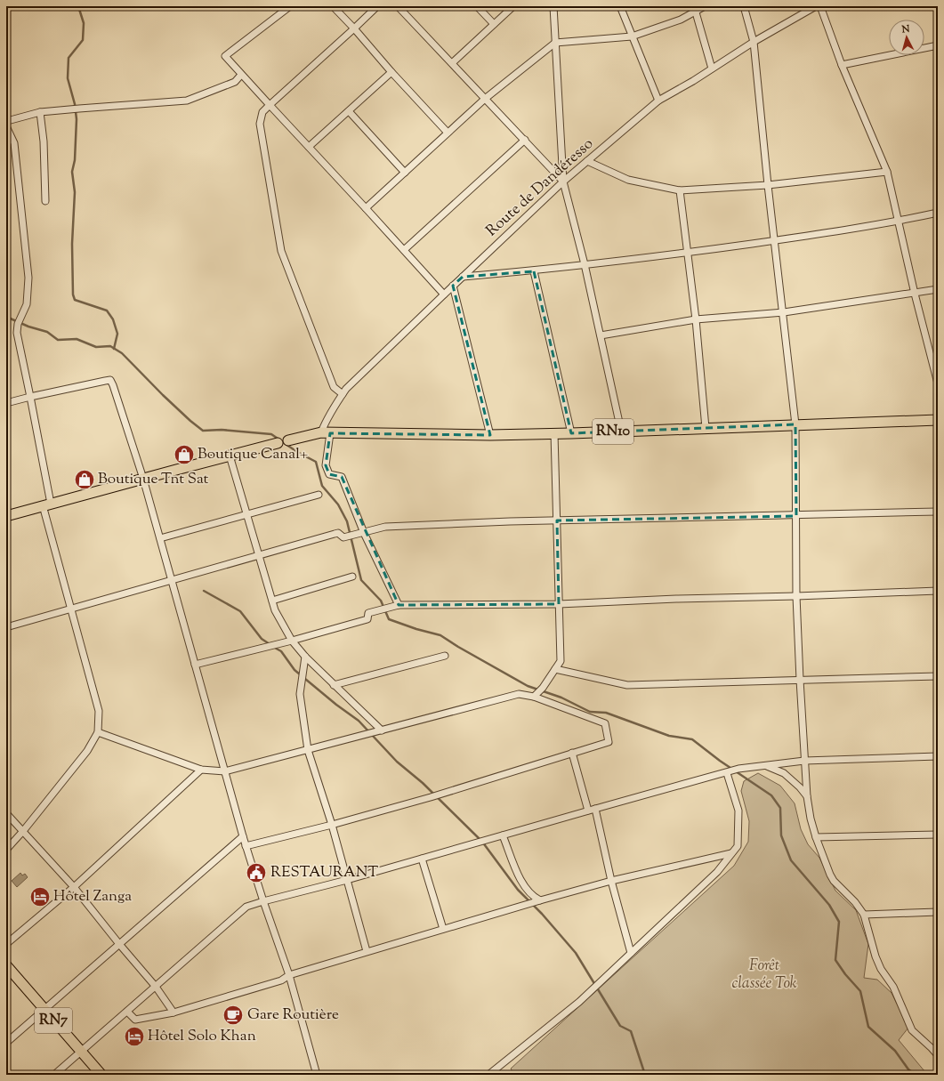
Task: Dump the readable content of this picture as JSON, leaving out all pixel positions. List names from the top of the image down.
{
  "streets": {
    "highway": ["RN10", "RN7"],
    "street": ["Route de Dandéresso"]
  },
  "crossings": [
    ["Route de Dandéresso", "RN10"]
  ],
  "parks": ["Forêt classée Tok"],
  "places": {
    "shop": ["Boutique Canal+", "Boutique Tnt Sat"],
    "public building": ["RESTAURANT"],
    "hotel": ["Hôtel Zanga", "Hôtel Solo Khan"],
    "cafe": ["Gare Routière"]
  },
  "north": "top"
}
